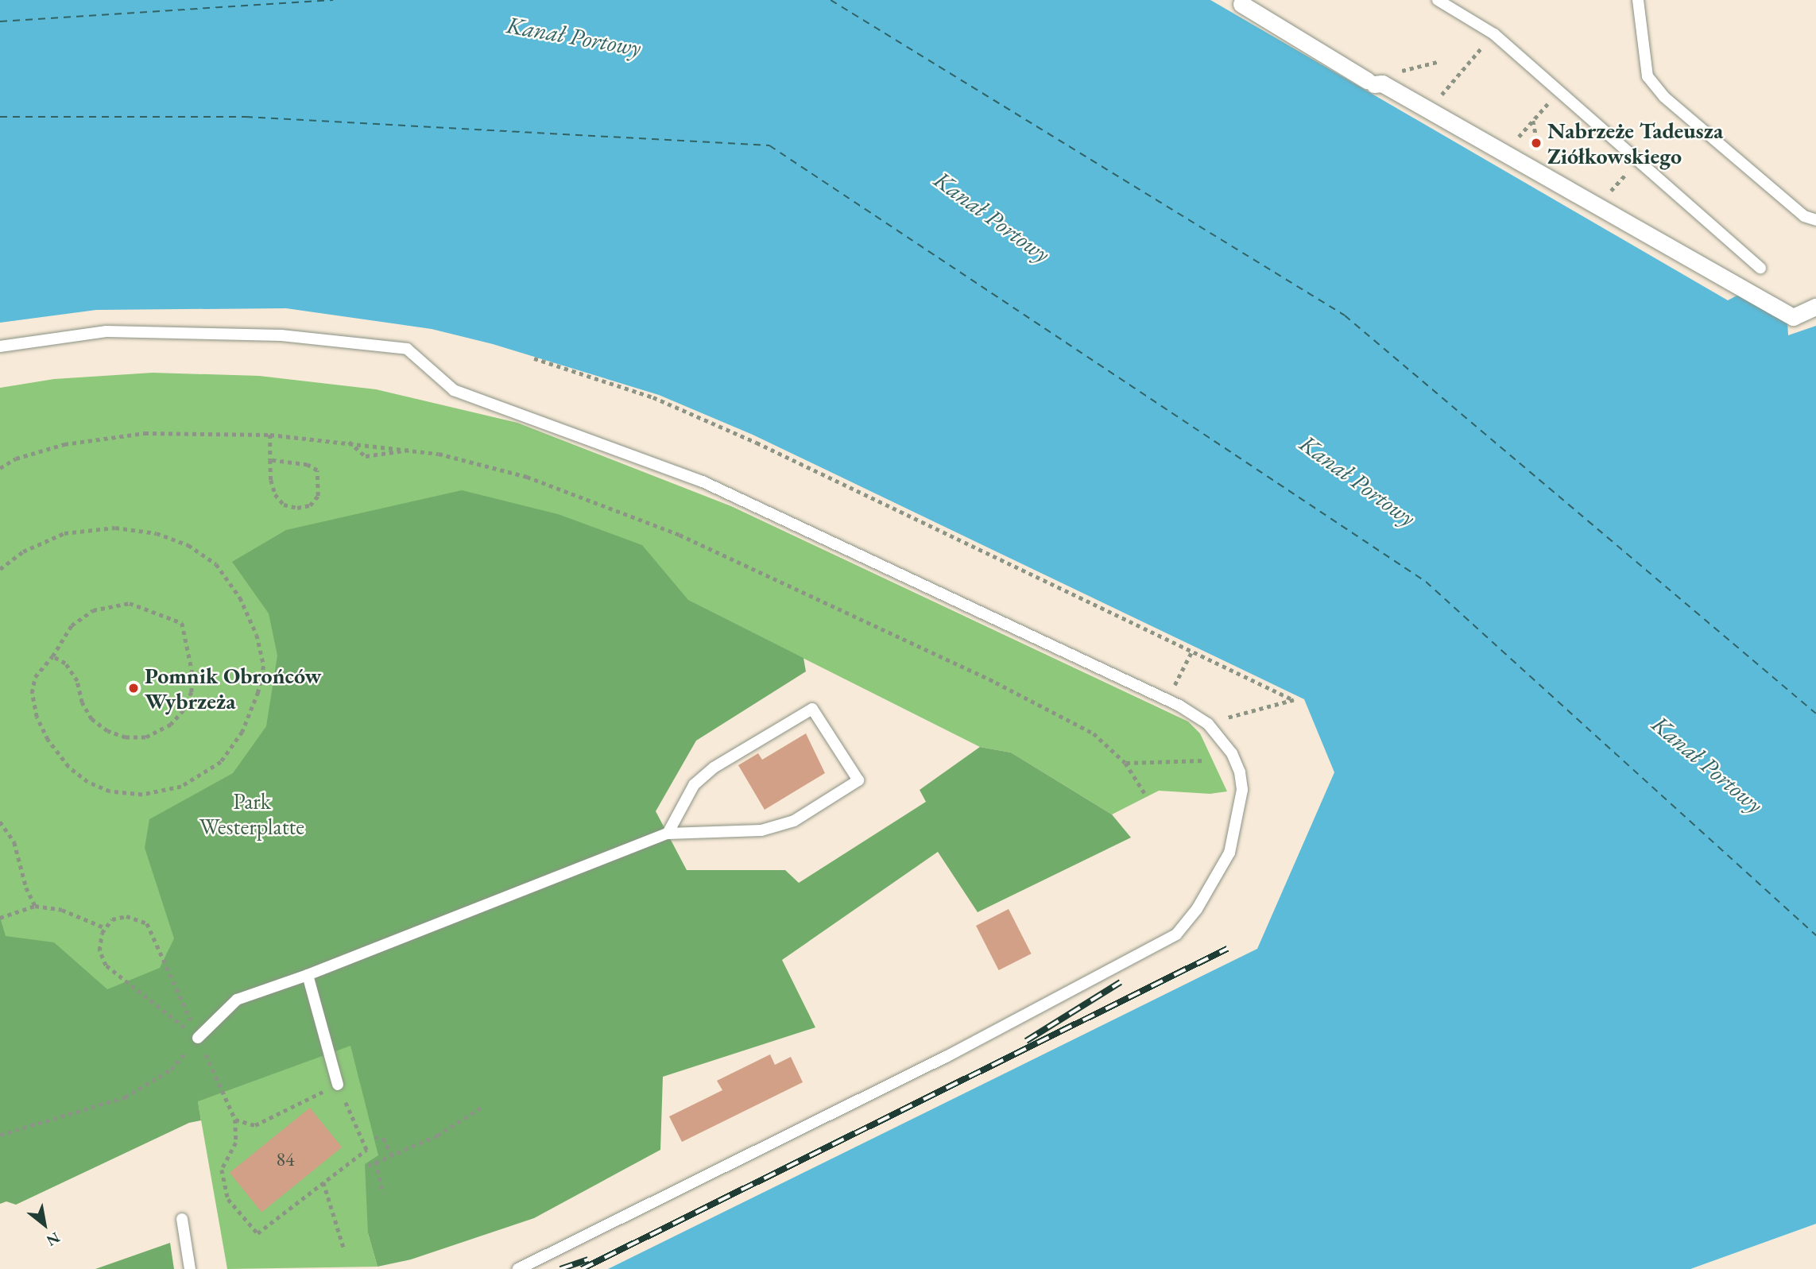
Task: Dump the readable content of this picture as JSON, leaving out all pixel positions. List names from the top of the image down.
{
  "water": ["Kanał Portowy"],
  "parks": ["Park Westerplatte"],
  "places": ["Nabrzeże Tadeusza Ziółkowskiego", "Pomnik Obrońców Wybrzeża"],
  "house_numbers": ["84"],
  "north": "bottom right"
}
